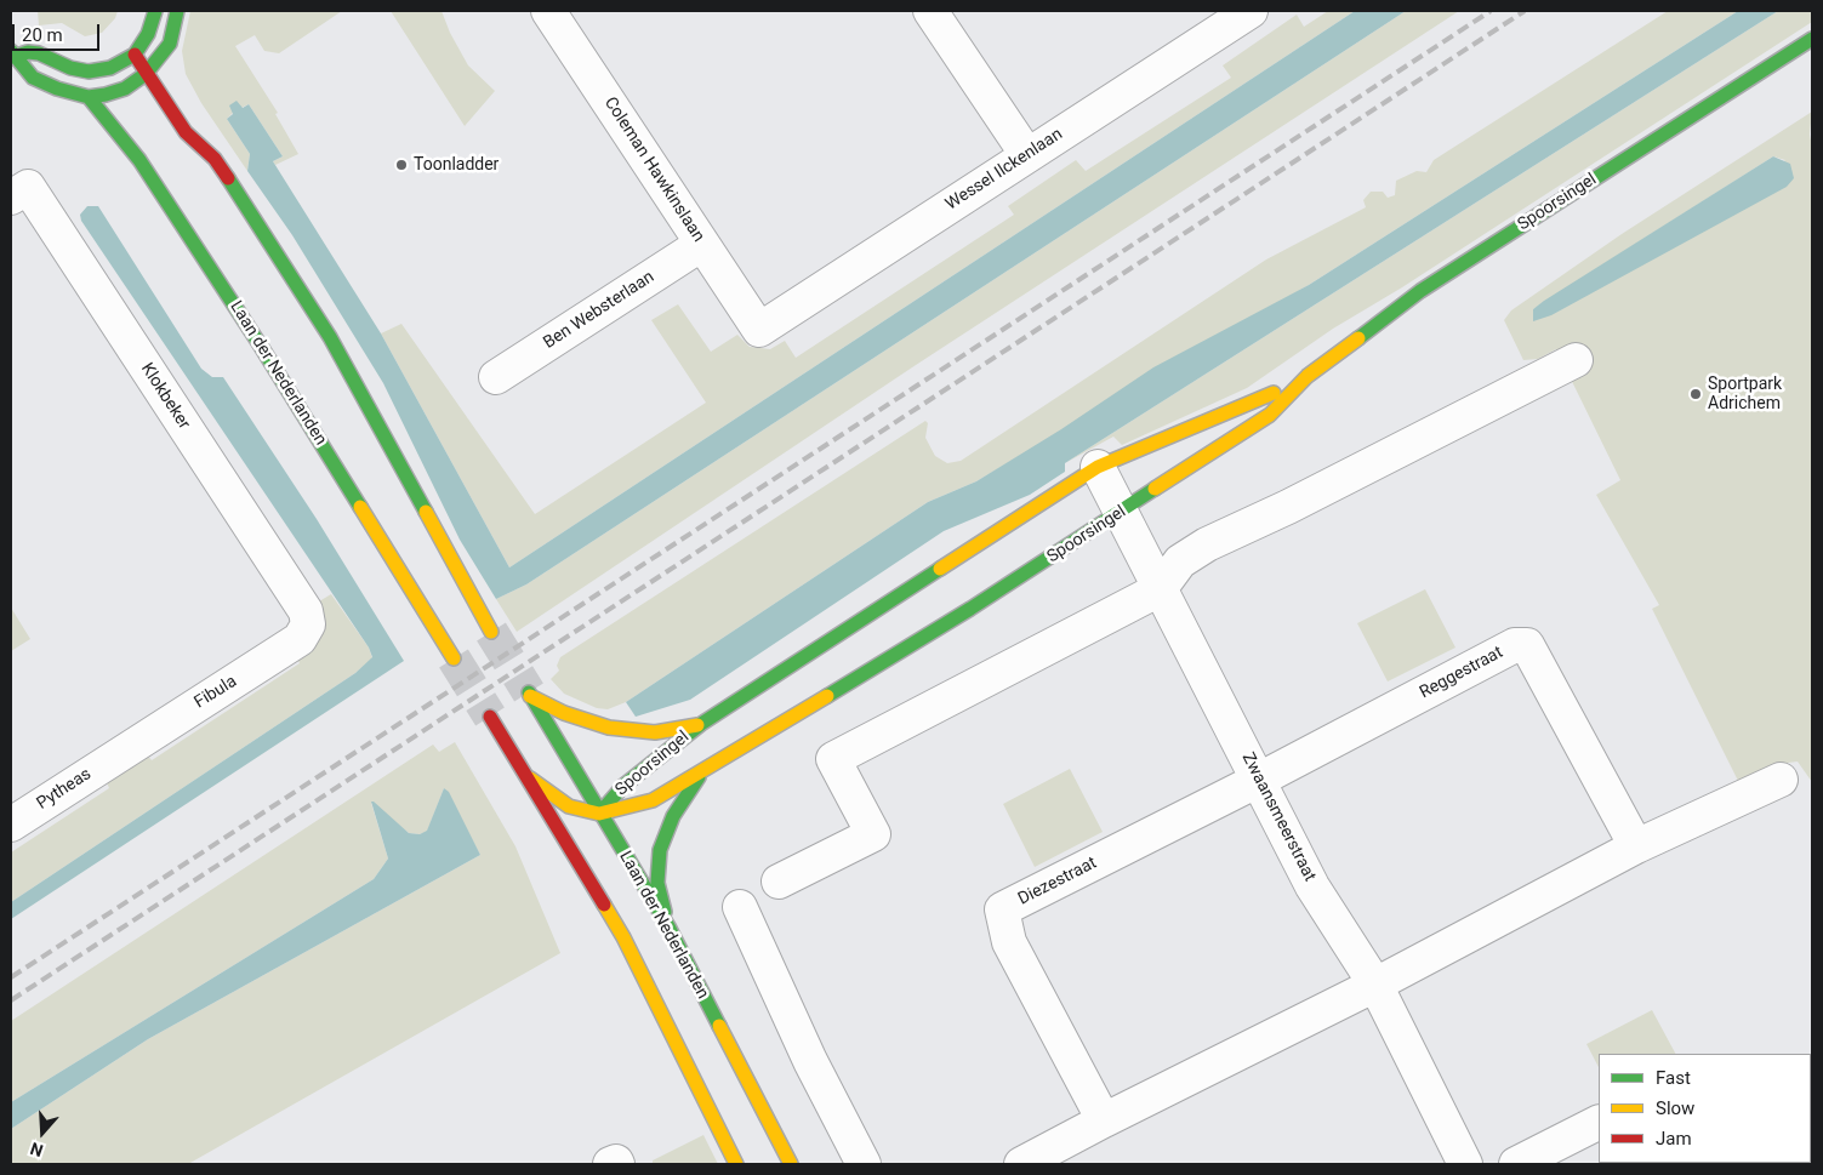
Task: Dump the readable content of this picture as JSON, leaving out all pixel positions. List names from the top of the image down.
{
  "streets": {
    "main road": ["Spoorsingel", "Laan der Nederlanden"],
    "street": [
      "Coleman Hawkinslaan",
      "Wessel Ilckenlaan",
      "Ben Websterlaan",
      "Klokbeker",
      "Reggestraat",
      "Fibula",
      "Pytheas",
      "Zwaansmeerstraat",
      "Diezestraat"
    ]
  },
  "crossings": [
    ["Coleman Hawkinslaan", "Wessel Ilckenlaan"],
    ["Coleman Hawkinslaan", "Ben Websterlaan"],
    ["Spoorsingel", "Laan der Nederlanden"],
    ["Spoorsingel", "Zwaansmeerstraat"],
    ["Klokbeker", "Fibula"],
    ["Reggestraat", "Zwaansmeerstraat"],
    ["Reggestraat", "Diezestraat"],
    ["Fibula", "Pytheas"],
    ["Zwaansmeerstraat", "Diezestraat"]
  ],
  "places": ["Toonladder", "Sportpark Adrichem"],
  "legend": ["Fast", "Slow", "Jam"],
  "scale_bar": "20 m",
  "north": "bottom"
}
